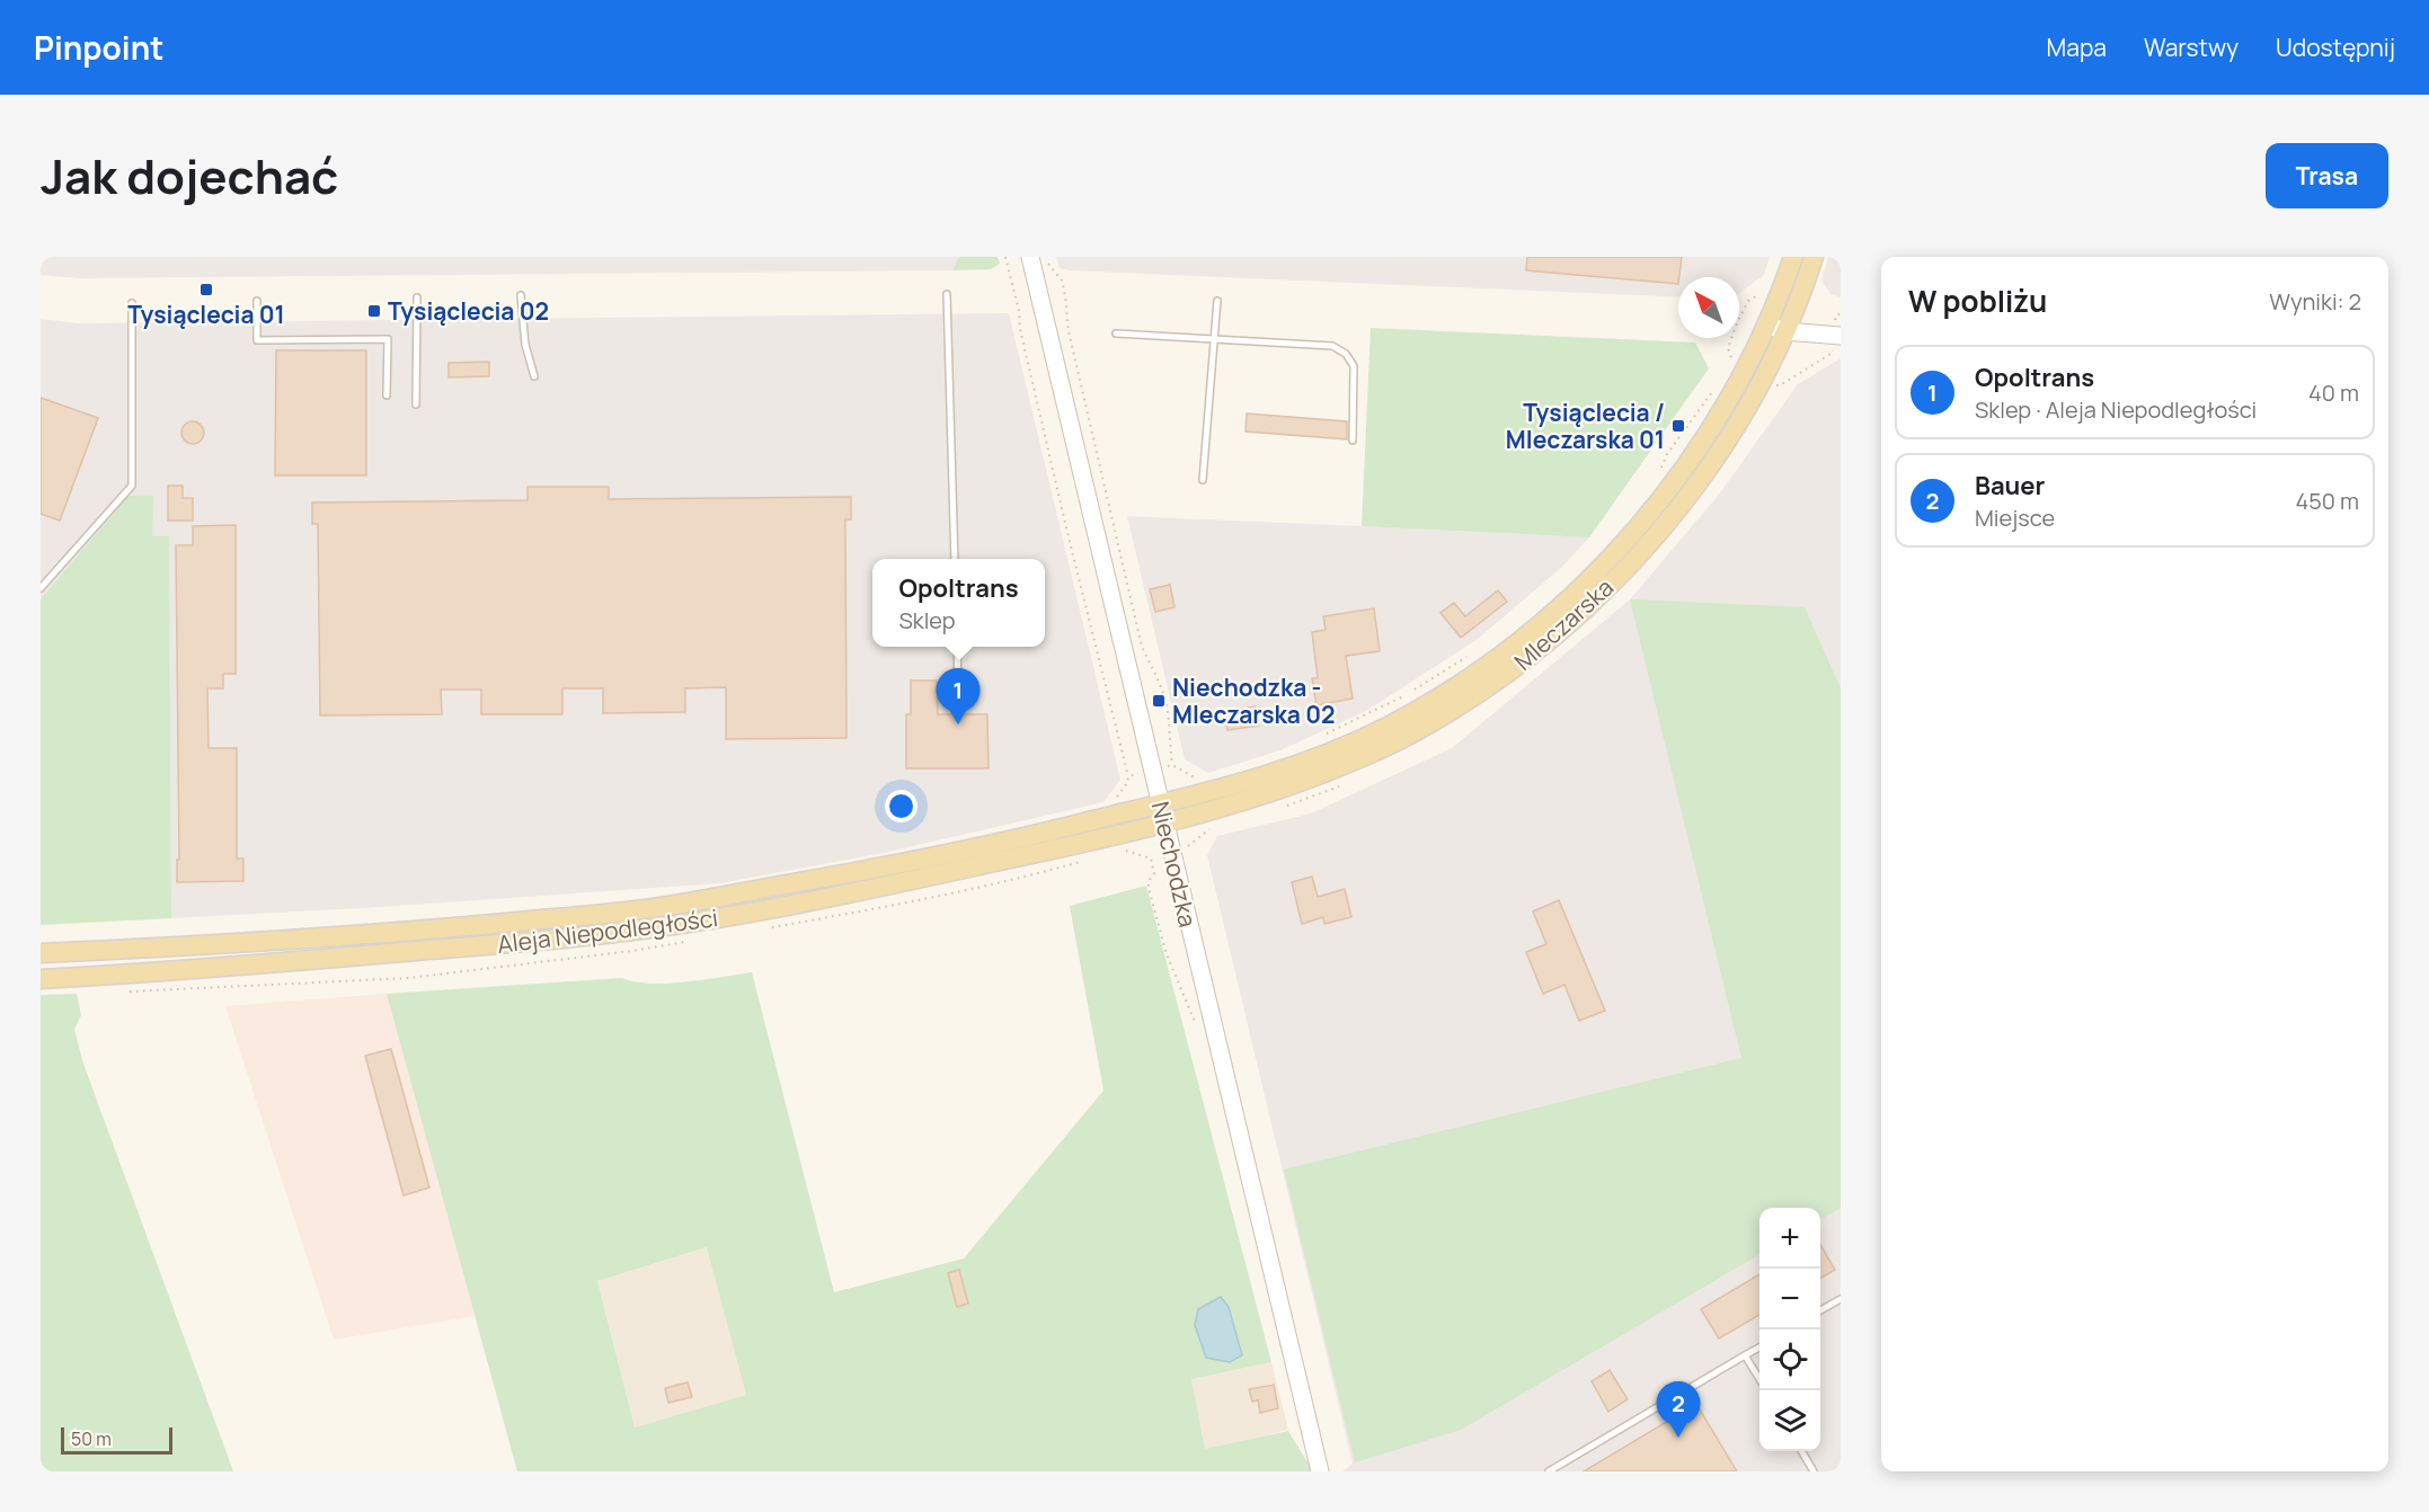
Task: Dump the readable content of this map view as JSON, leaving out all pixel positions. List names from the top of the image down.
{
  "streets": {
    "main road": ["Mleczarska", "Aleja Niepodległości"],
    "street": ["Niechodzka"]
  },
  "crossings": [
    ["Mleczarska", "Niechodzka"],
    ["Mleczarska", "Aleja Niepodległości"],
    ["Niechodzka", "Aleja Niepodległości"]
  ],
  "places": {
    "transit": [
      "Tysiąclecia 01",
      "Tysiąclecia 02",
      "Tysiąclecia / Mleczarska 01",
      "Niechodzka - Mleczarska 02"
    ]
  },
  "scale_bar": "50 m",
  "north": "top left",
  "page": {
    "header": "Pinpoint",
    "nav": ["Mapa", "Warstwy", "Udostępnij"],
    "title": "Jak dojechać",
    "buttons": "Trasa",
    "heading": ["W pobliżu", "Wyniki: 2"],
    "list": [
      {
        "mark": "1",
        "name": "Opoltrans",
        "note": "Sklep · Aleja Niepodległości",
        "value": "40 m"
      },
      {
        "mark": "2",
        "name": "Bauer",
        "note": "Miejsce",
        "value": "450 m"
      }
    ],
    "popup": ["Opoltrans", "Sklep"],
    "pins": ["1", "2"],
    "map_buttons": ["+", "−"],
    "scale": "50 m"
  }
}
